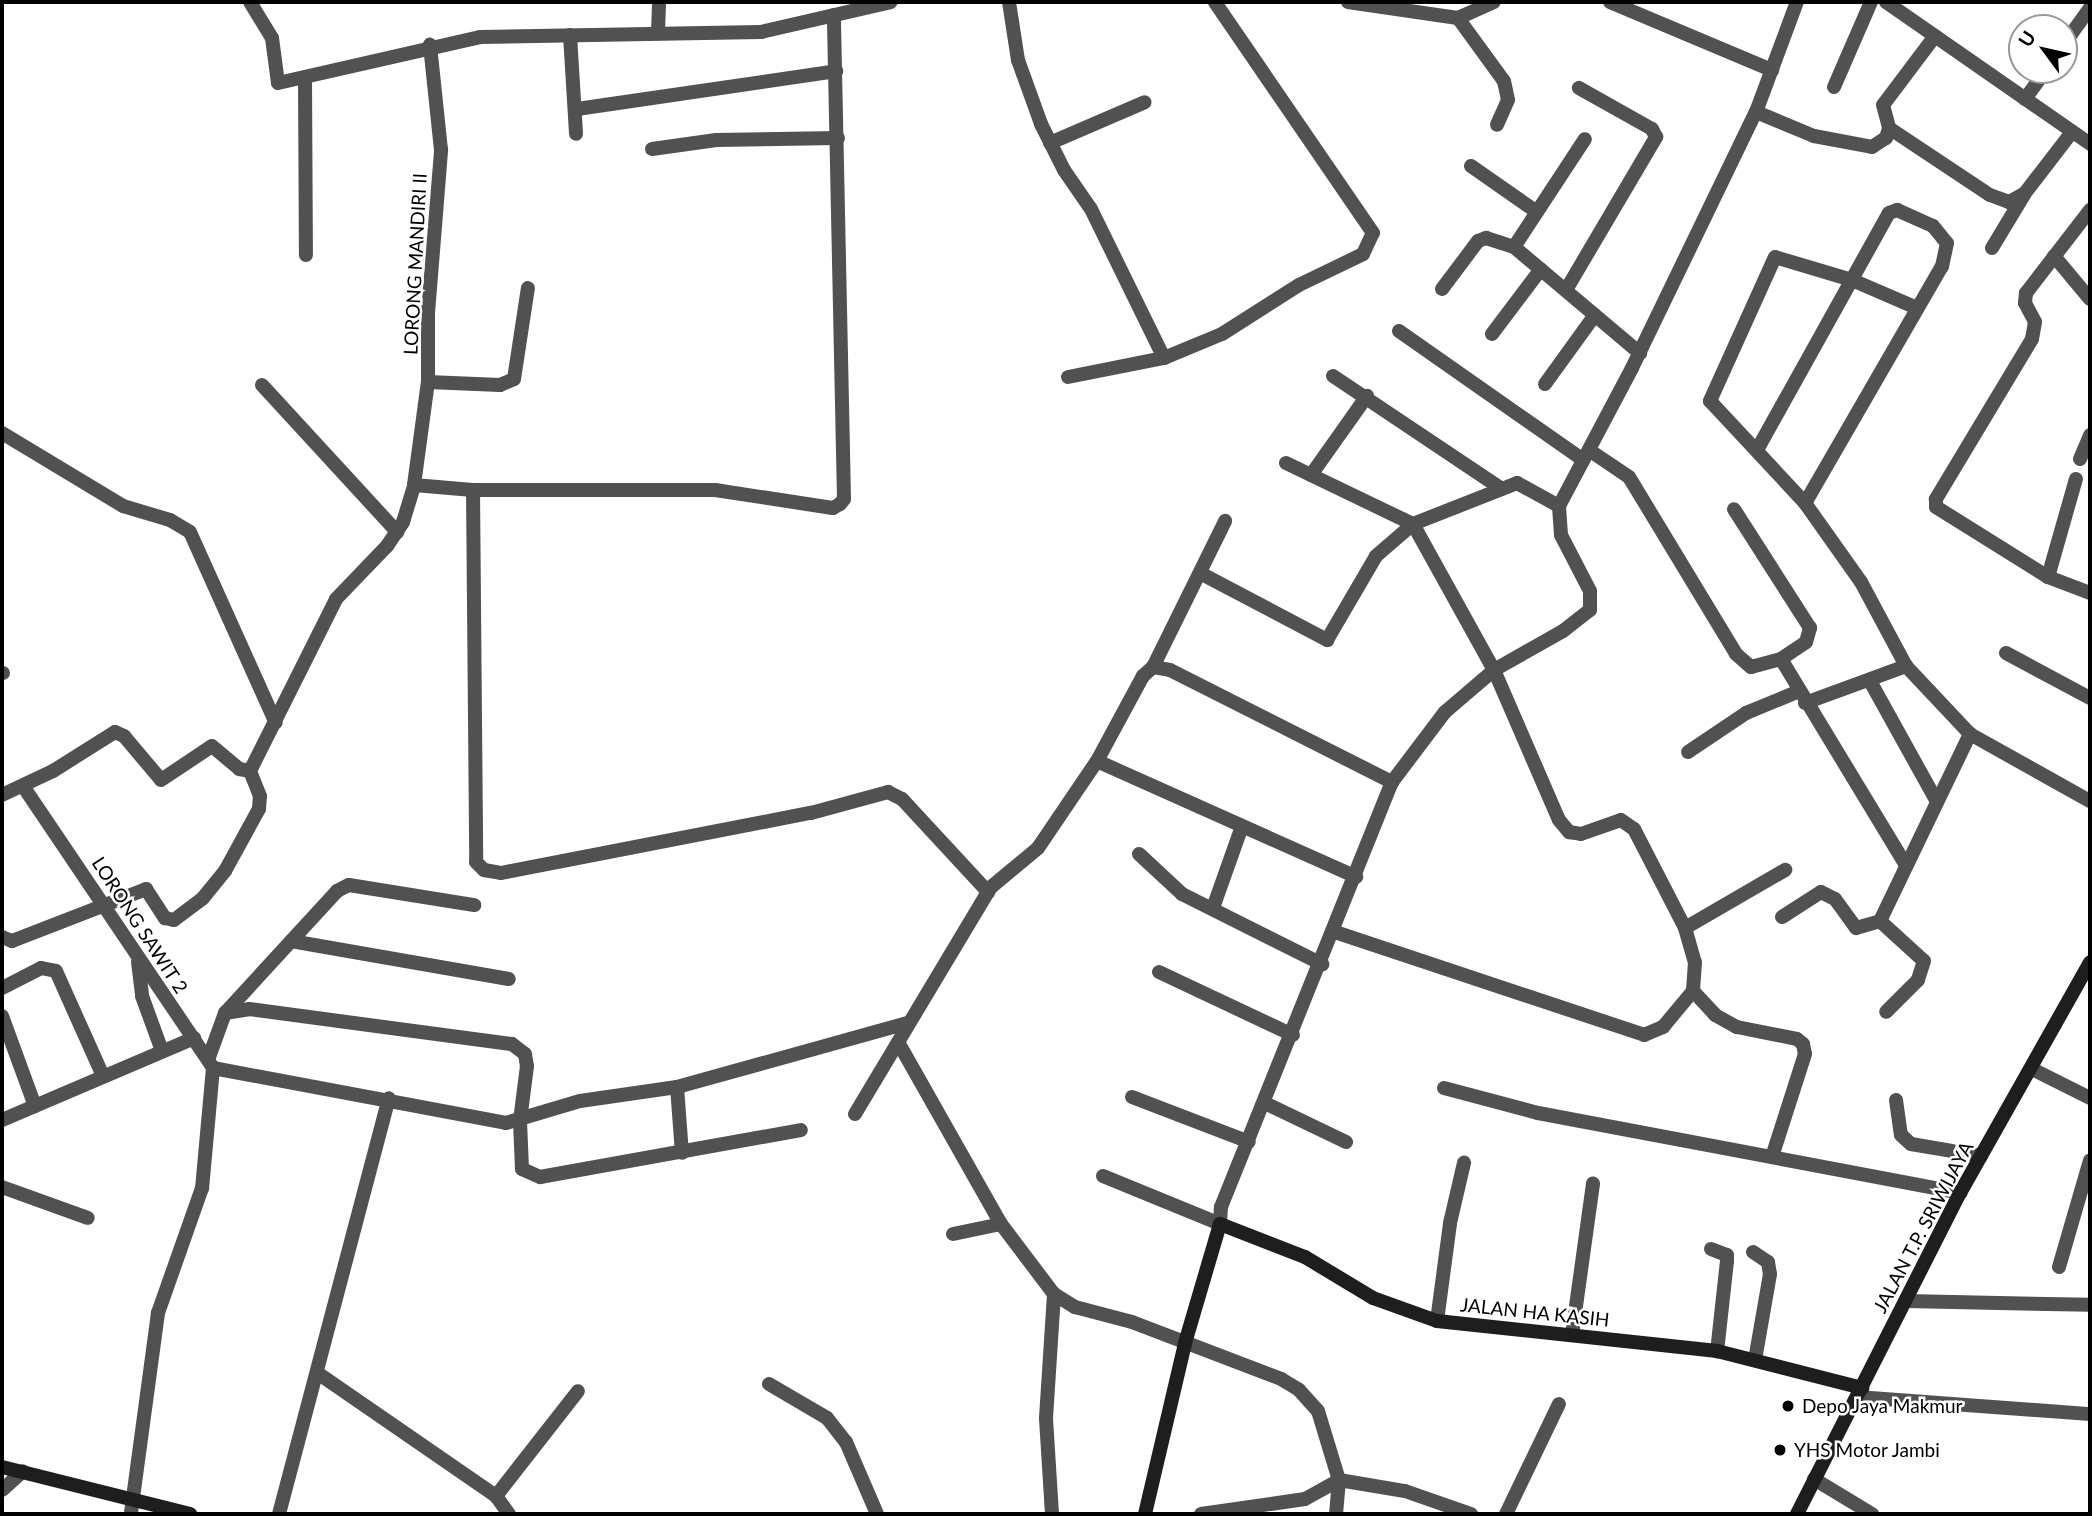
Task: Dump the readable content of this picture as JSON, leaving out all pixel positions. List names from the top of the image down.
{
  "streets": {
    "street": [
      "LORONG MANDIRI II",
      "LORONG SAWIT 2",
      "JALAN T.P. SRIWIJAYA",
      "JALAN HA KASIH"
    ]
  },
  "crossings": [
    ["JALAN T.P. SRIWIJAYA", "JALAN HA KASIH"]
  ],
  "places": ["Depo Jaya Makmur", "YHS Motor Jambi"],
  "north": "top left"
}
